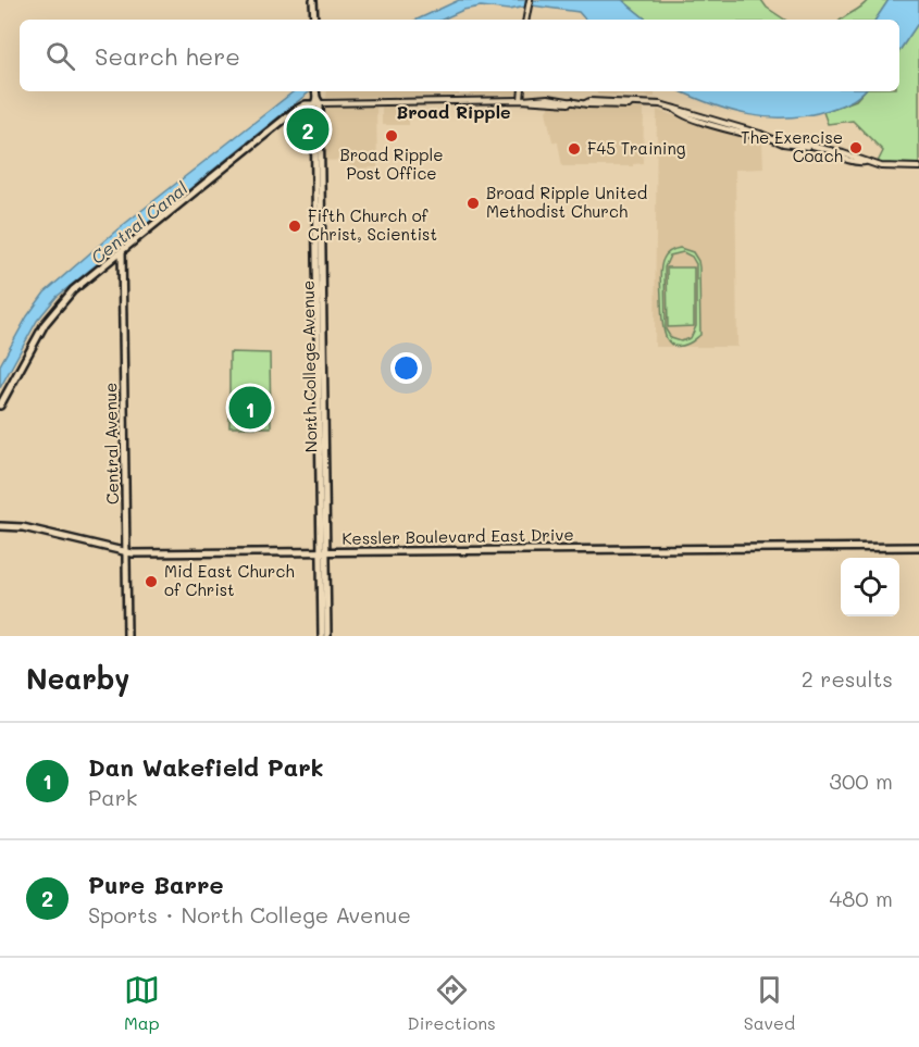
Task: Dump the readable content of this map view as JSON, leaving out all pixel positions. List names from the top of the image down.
{
  "streets": {
    "main road": ["North College Avenue", "Central Avenue", "Kessler Boulevard East Drive"]
  },
  "crossings": [
    ["North College Avenue", "Kessler Boulevard East Drive"],
    ["Central Avenue", "Kessler Boulevard East Drive"]
  ],
  "districts": ["Broad Ripple"],
  "water": ["Central Canal"],
  "places": [
    "Broad Ripple Post Office",
    "The Exercise Coach",
    "F45 Training",
    "Broad Ripple United Methodist Church",
    "Fifth Church of Christ, Scientist",
    "Mid East Church of Christ"
  ],
  "page": {
    "search": "Search here",
    "pins": ["2", "1"],
    "heading": ["Nearby", "2 results"],
    "list": [
      {
        "mark": "1",
        "name": "Dan Wakefield Park",
        "note": "Park",
        "value": "300 m"
      },
      {
        "mark": "2",
        "name": "Pure Barre",
        "note": "Sports · North College Avenue",
        "value": "480 m"
      }
    ],
    "nav": ["Map", "Directions", "Saved"]
  }
}
